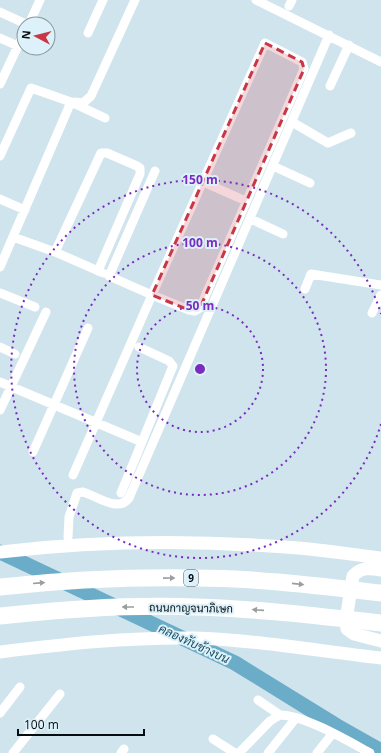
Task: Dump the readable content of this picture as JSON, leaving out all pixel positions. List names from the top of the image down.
{
  "streets": {
    "highway": ["9", "ถนนกาญจนาภิเษก"]
  },
  "water": ["คลองทับช้างบน"],
  "scale_bar": "100 m",
  "north": "left",
  "rings": ["150 m", "100 m", "50 m"]
}
